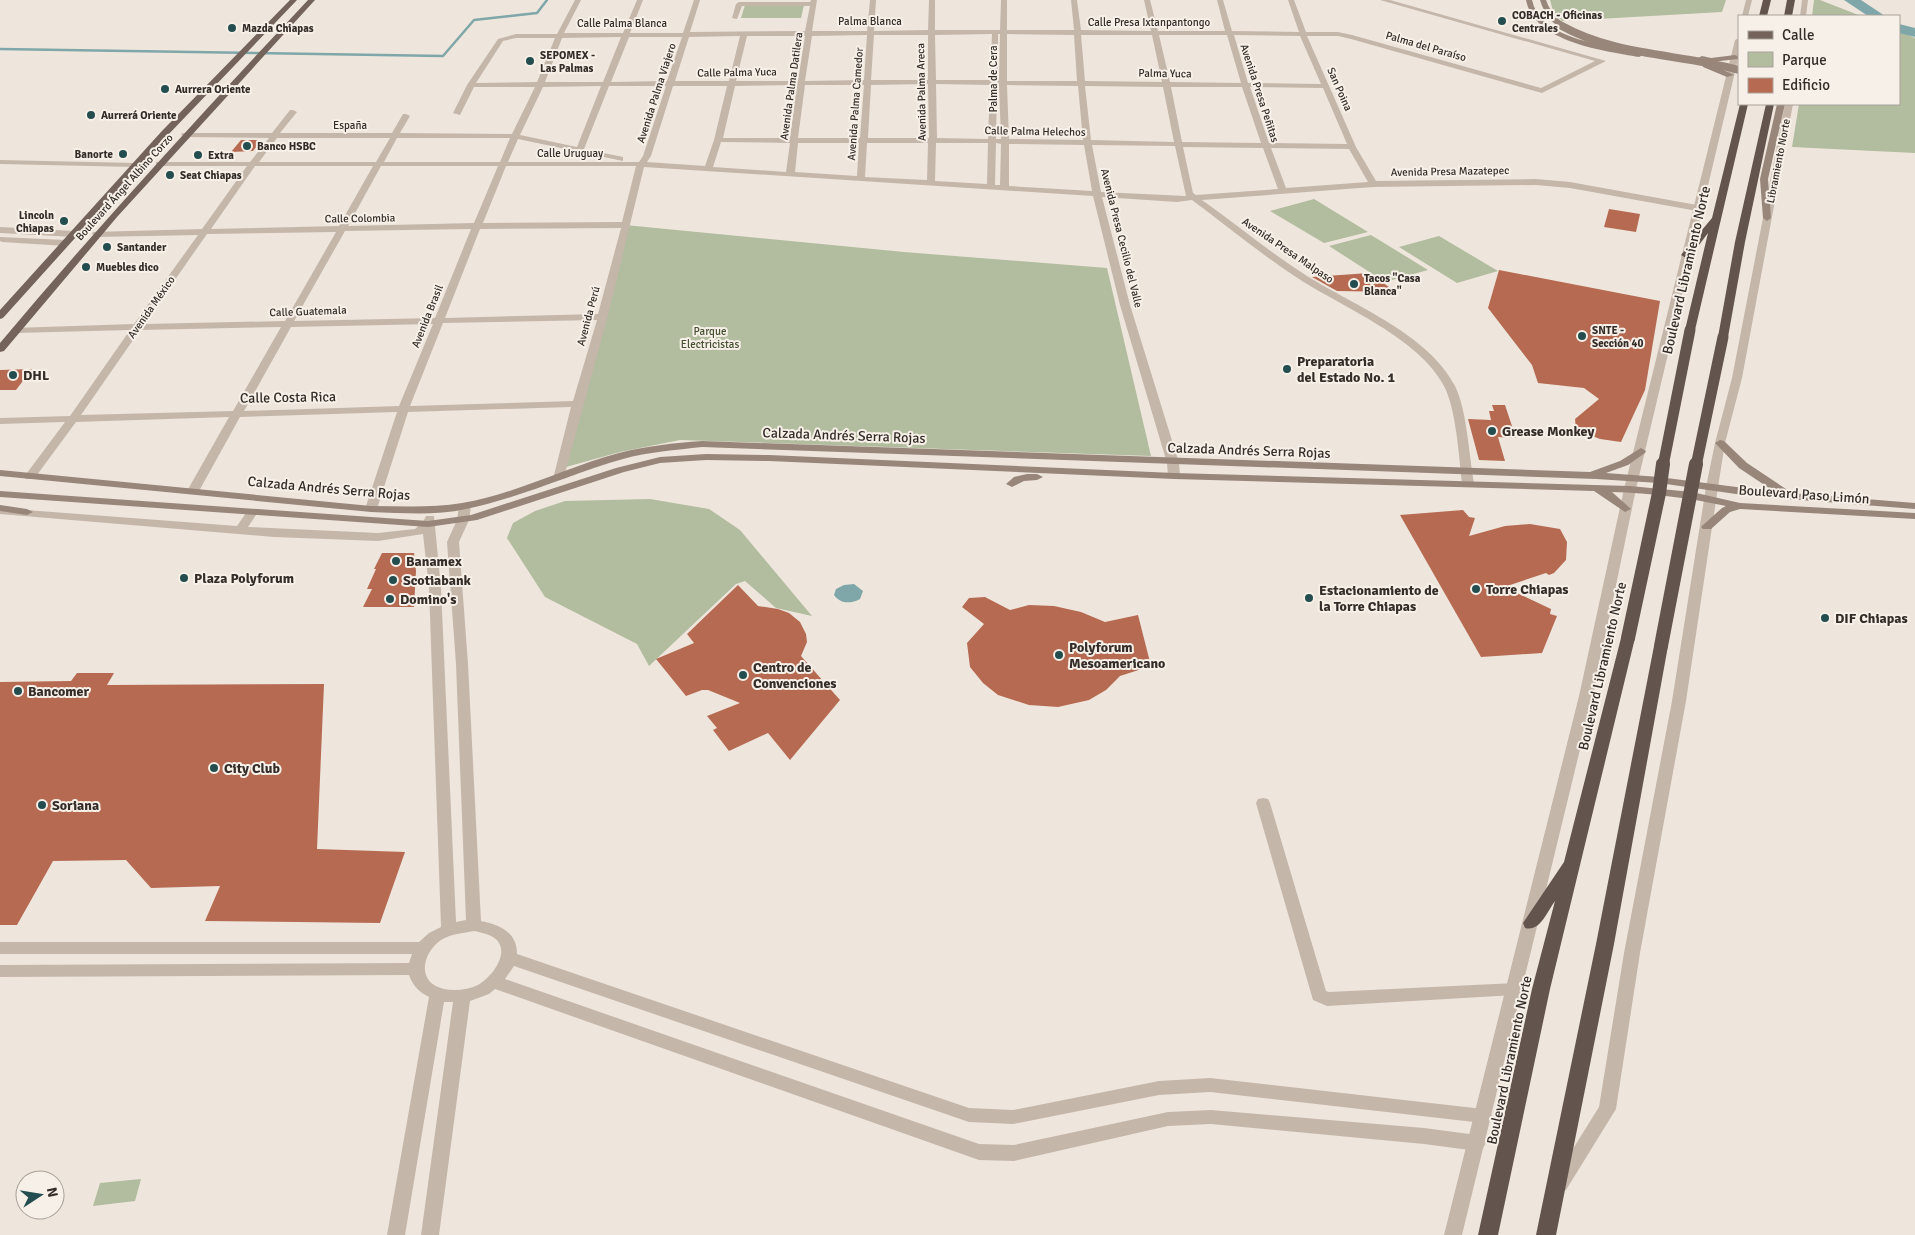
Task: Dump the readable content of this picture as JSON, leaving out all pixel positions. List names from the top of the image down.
{
  "streets": {
    "highway": ["Boulevard Libramiento Norte"],
    "main road": ["Boulevard Ángel Albino Corzo", "Calzada Andrés Serra Rojas", "Boulevard Paso Limón"],
    "street": [
      "Palma Blanca",
      "Calle Presa Ixtanpantongo",
      "Calle Palma Blanca",
      "Palma del Paraíso",
      "Calle Palma Yuca",
      "Palma Yuca",
      "Palma de Cera",
      "Avenida Palma Datilera",
      "San Poina",
      "Avenida Palma Areca",
      "Avenida Palma Viajero",
      "Avenida Presa Peñitas",
      "Avenida Palma Camedor",
      "España",
      "Calle Palma Helechos",
      "Calle Uruguay",
      "Libramiento Norte",
      "Avenida Presa Mazatepec",
      "Calle Colombia",
      "Avenida Presa Cecilio del Valle",
      "Avenida Presa Malpaso",
      "Avenida México",
      "Calle Guatemala",
      "Avenida Brasil",
      "Avenida Perú",
      "Calle Costa Rica"
    ]
  },
  "crossings": [
    ["Palma Blanca", "Calle Presa Ixtanpantongo"],
    ["Palma Blanca", "Calle Palma Blanca"],
    ["Palma Blanca", "Palma de Cera"],
    ["Palma Blanca", "Avenida Palma Datilera"],
    ["Palma Blanca", "Avenida Palma Areca"],
    ["Palma Blanca", "Avenida Palma Camedor"],
    ["Calle Presa Ixtanpantongo", "Palma del Paraíso"],
    ["Calle Presa Ixtanpantongo", "Palma de Cera"],
    ["Calle Presa Ixtanpantongo", "San Poina"],
    ["Calle Presa Ixtanpantongo", "Avenida Presa Peñitas"],
    ["Calle Presa Ixtanpantongo", "Avenida Presa Cecilio del Valle"],
    ["Calle Palma Blanca", "Calle Palma Yuca"],
    ["Calle Palma Blanca", "Avenida Palma Viajero"],
    ["Calle Palma Blanca", "Avenida Brasil"],
    ["Palma del Paraíso", "San Poina"],
    ["Calle Palma Yuca", "Palma Yuca"],
    ["Calle Palma Yuca", "Palma de Cera"],
    ["Calle Palma Yuca", "Avenida Palma Datilera"],
    ["Calle Palma Yuca", "Avenida Palma Areca"],
    ["Calle Palma Yuca", "Avenida Palma Viajero"],
    ["Calle Palma Yuca", "Avenida Palma Camedor"],
    ["Calle Palma Yuca", "Avenida Brasil"],
    ["Palma Yuca", "Palma de Cera"],
    ["Palma Yuca", "San Poina"],
    ["Palma Yuca", "Avenida Presa Peñitas"],
    ["Palma Yuca", "Avenida Presa Cecilio del Valle"],
    ["Palma de Cera", "Calle Palma Helechos"],
    ["Palma de Cera", "Calle Uruguay"],
    ["Palma de Cera", "Avenida Presa Mazatepec"],
    ["Avenida Palma Datilera", "Calle Palma Helechos"],
    ["Avenida Palma Datilera", "Calle Uruguay"],
    ["San Poina", "Calle Palma Helechos"],
    ["San Poina", "Avenida Presa Mazatepec"],
    ["Avenida Palma Areca", "Calle Palma Helechos"],
    ["Avenida Palma Areca", "Calle Uruguay"],
    ["Avenida Palma Viajero", "España"],
    ["Avenida Palma Viajero", "Calle Uruguay"],
    ["Avenida Palma Viajero", "Avenida Perú"],
    ["Avenida Presa Peñitas", "Calle Palma Helechos"],
    ["Avenida Presa Peñitas", "Avenida Presa Mazatepec"],
    ["Avenida Palma Camedor", "Calle Palma Helechos"],
    ["Avenida Palma Camedor", "Calle Uruguay"],
    ["España", "Calle Uruguay"],
    ["España", "Boulevard Ángel Albino Corzo"],
    ["España", "Avenida México"],
    ["España", "Avenida Brasil"],
    ["España", "Avenida Perú"],
    ["Calle Palma Helechos", "Avenida Presa Cecilio del Valle"],
    ["Calle Uruguay", "Avenida Presa Mazatepec"],
    ["Calle Uruguay", "Boulevard Ángel Albino Corzo"],
    ["Calle Uruguay", "Avenida México"],
    ["Calle Uruguay", "Avenida Brasil"],
    ["Calle Uruguay", "Avenida Perú"],
    ["Libramiento Norte", "Boulevard Paso Limón"],
    ["Avenida Presa Mazatepec", "Avenida Presa Cecilio del Valle"],
    ["Avenida Presa Mazatepec", "Avenida Presa Malpaso"],
    ["Boulevard Ángel Albino Corzo", "Calle Colombia"],
    ["Boulevard Ángel Albino Corzo", "Calle Guatemala"],
    ["Calle Colombia", "Avenida México"],
    ["Calle Colombia", "Avenida Brasil"],
    ["Calle Colombia", "Avenida Perú"],
    ["Avenida Presa Cecilio del Valle", "Calzada Andrés Serra Rojas"],
    ["Avenida Presa Malpaso", "Calzada Andrés Serra Rojas"],
    ["Avenida México", "Calle Guatemala"],
    ["Avenida México", "Calle Costa Rica"],
    ["Avenida México", "Calzada Andrés Serra Rojas"],
    ["Calle Guatemala", "Avenida Brasil"],
    ["Calle Guatemala", "Avenida Perú"],
    ["Avenida Brasil", "Calle Costa Rica"],
    ["Avenida Brasil", "Calzada Andrés Serra Rojas"],
    ["Avenida Perú", "Calle Costa Rica"],
    ["Avenida Perú", "Calzada Andrés Serra Rojas"],
    ["Calzada Andrés Serra Rojas", "Boulevard Paso Limón"]
  ],
  "parks": ["Parque Electricistas"],
  "places": [
    "COBACH - Oficinas Centrales",
    "Mazda Chiapas",
    "SEPOMEX - Las Palmas",
    "Aurrera Oriente",
    "Aurrerá Oriente",
    "Banco HSBC",
    "Banorte",
    "Extra",
    "Seat Chiapas",
    "Lincoln Chiapas",
    "Santander",
    "Muebles dico",
    "Tacos \"Casa Blanca\"",
    "SNTE - Sección 40",
    "Preparatoria del Estado No. 1",
    "DHL",
    "Grease Monkey",
    "Banamex",
    "Plaza Polyforum",
    "Scotiabank",
    "Torre Chiapas",
    "Estacionamiento de la Torre Chiapas",
    "Domino's",
    "DIF Chiapas",
    "Polyforum Mesoamericano",
    "Centro de Convenciones",
    "Bancomer",
    "City Club",
    "Soriana"
  ],
  "legend": ["Calle", "Parque", "Edificio"],
  "north": "right"
}
